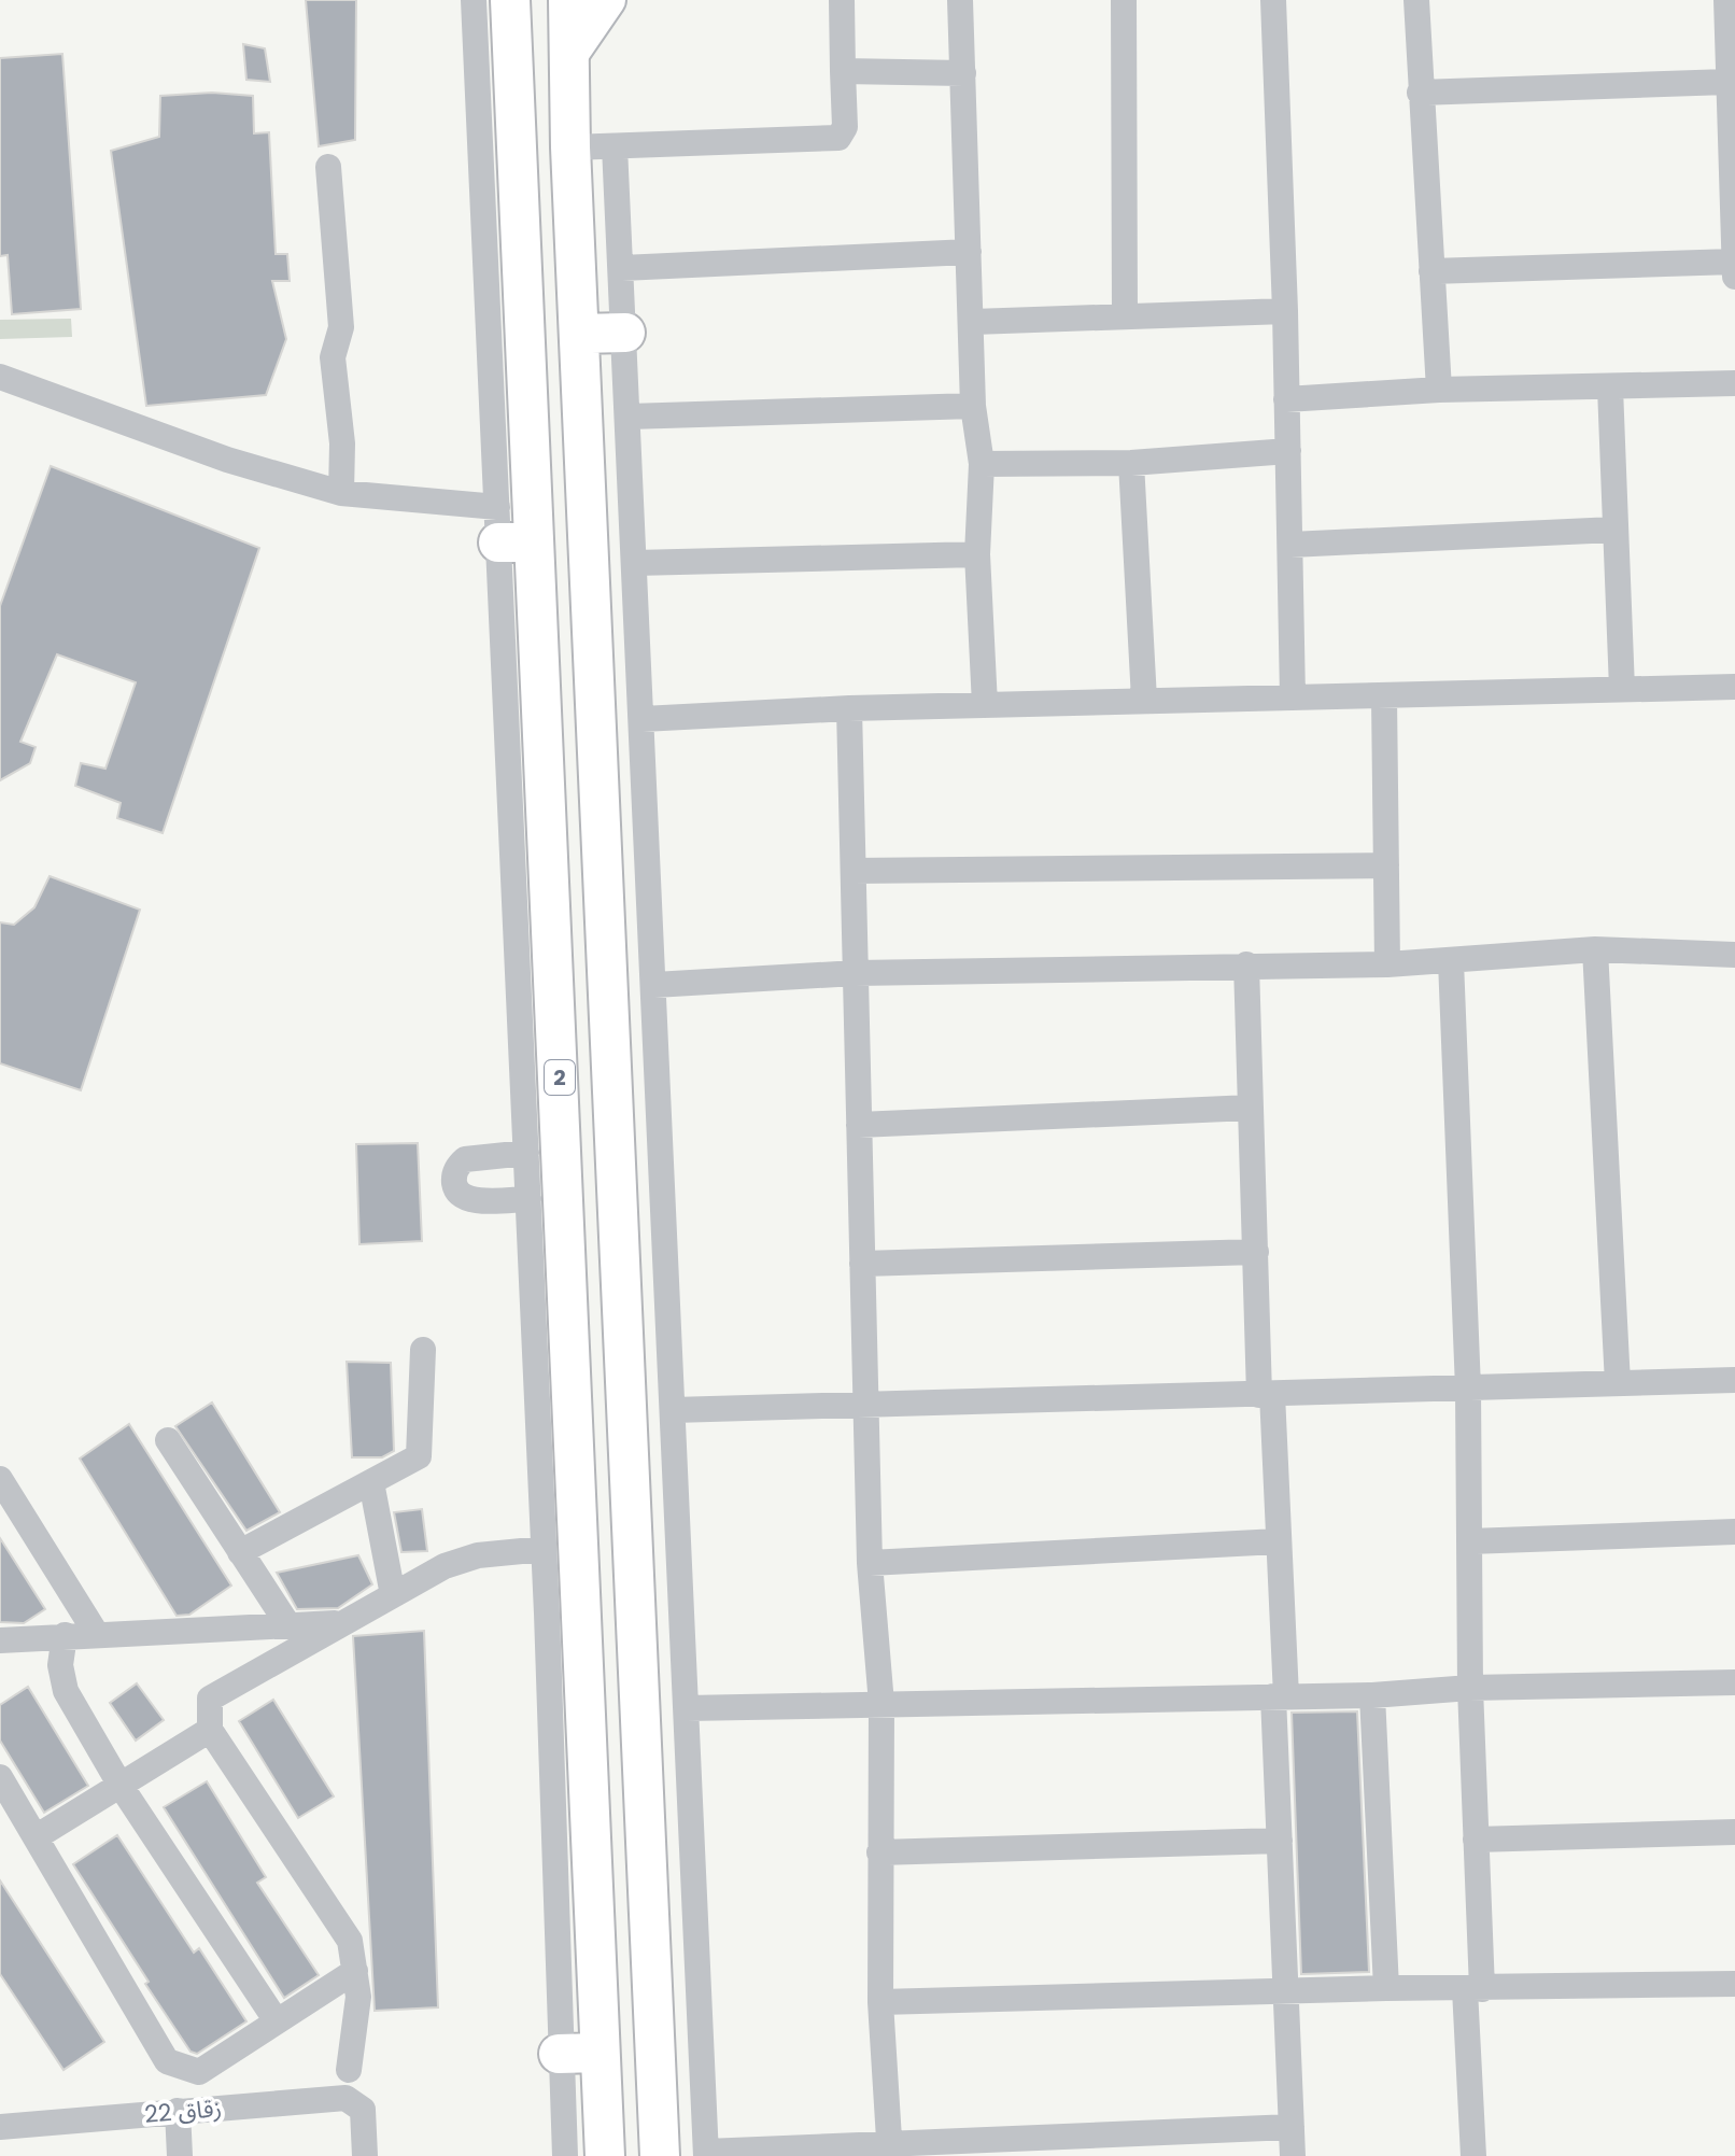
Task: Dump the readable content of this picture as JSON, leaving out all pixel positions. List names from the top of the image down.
{
  "streets": {
    "highway": ["2"],
    "street": ["زقاق 22"]
  }
}
